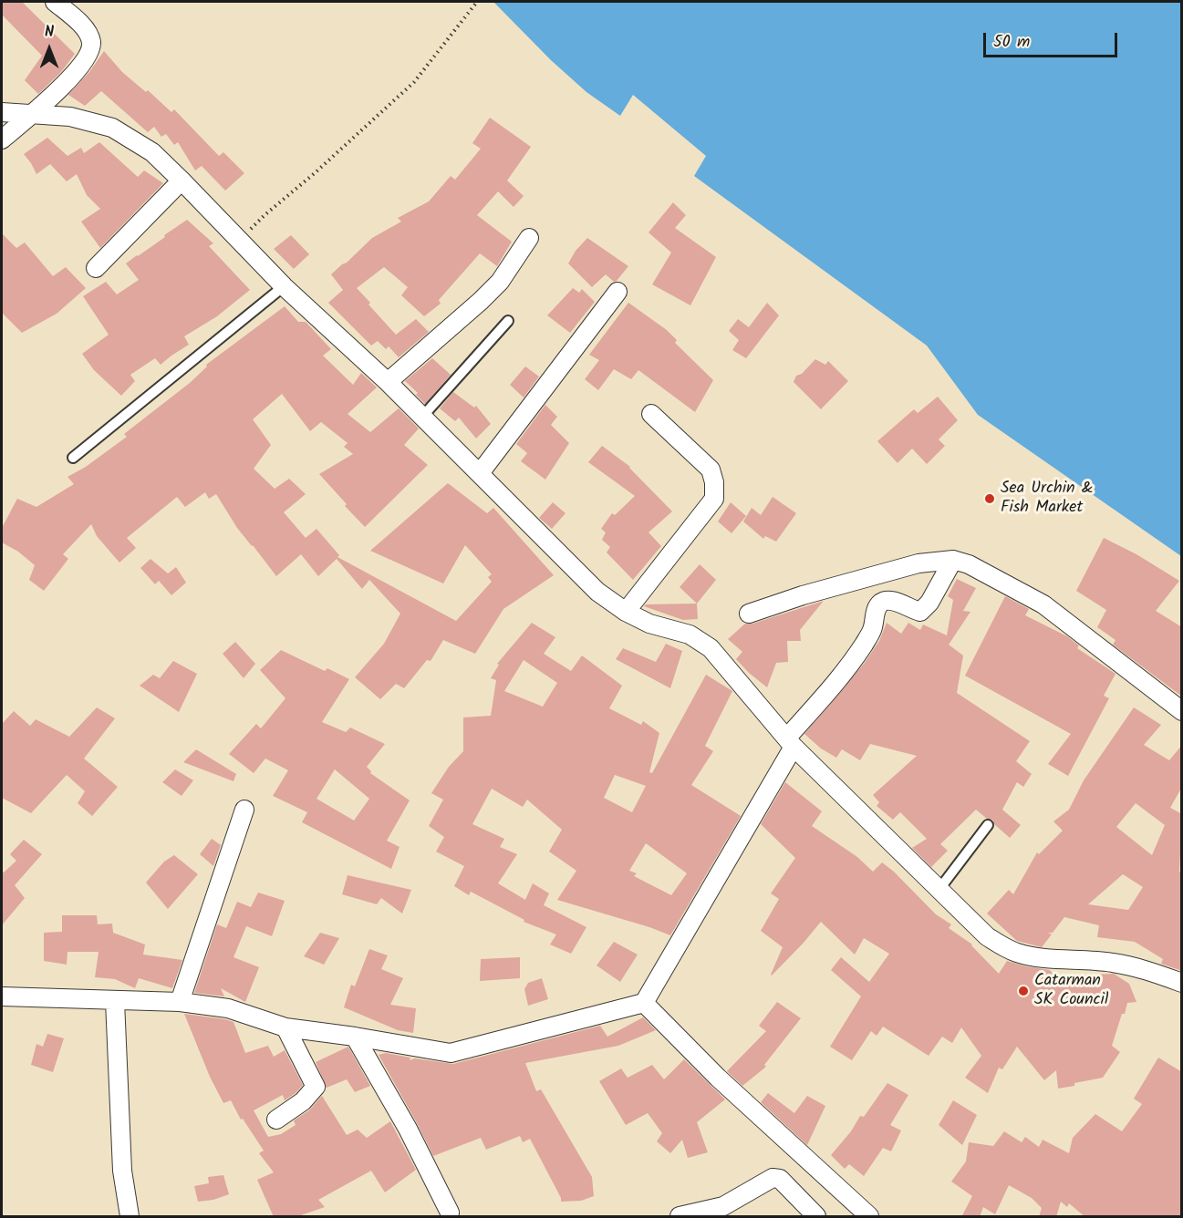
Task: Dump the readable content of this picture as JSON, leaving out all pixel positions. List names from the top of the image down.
{
  "places": ["Sea Urchin & Fish Market", "Catarman SK Council"],
  "scale_bar": "50 m",
  "north": "top"
}
